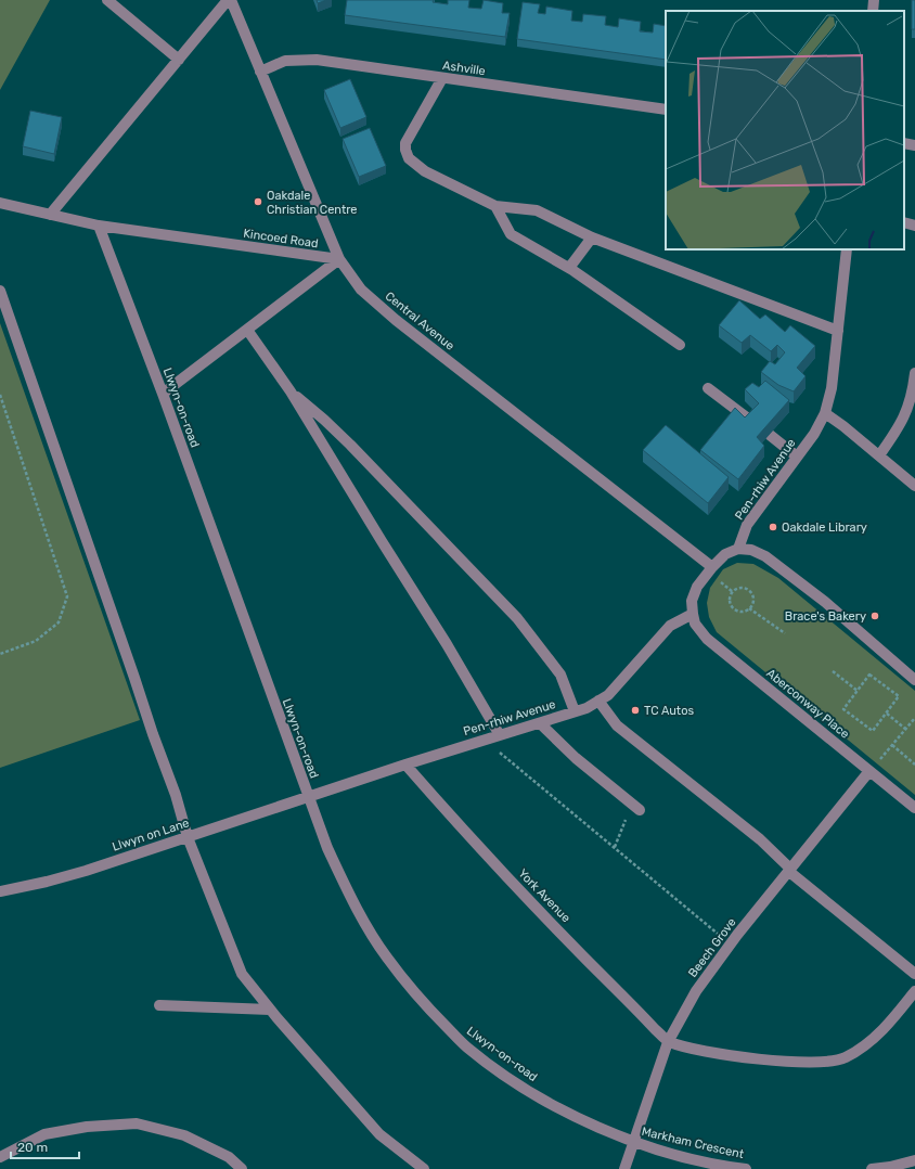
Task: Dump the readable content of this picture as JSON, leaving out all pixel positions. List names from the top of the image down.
{
  "streets": {
    "street": [
      "Ashville",
      "Kincoed Road",
      "Central Avenue",
      "Llwyn-on-road",
      "Pen-rhiw Avenue",
      "Aberconway Place",
      "Llwyn on Lane",
      "York Avenue",
      "Beech Grove",
      "Markham Crescent"
    ]
  },
  "crossings": [
    ["Ashville", "Central Avenue"],
    ["Kincoed Road", "Central Avenue"],
    ["Kincoed Road", "Llwyn-on-road"],
    ["Llwyn-on-road", "Pen-rhiw Avenue"],
    ["Llwyn-on-road", "Llwyn on Lane"],
    ["Llwyn-on-road", "Beech Grove"],
    ["Llwyn-on-road", "Markham Crescent"],
    ["Pen-rhiw Avenue", "Aberconway Place"],
    ["Pen-rhiw Avenue", "Llwyn on Lane"],
    ["Pen-rhiw Avenue", "York Avenue"],
    ["Aberconway Place", "Beech Grove"],
    ["York Avenue", "Beech Grove"],
    ["Beech Grove", "Markham Crescent"]
  ],
  "places": [
    "Oakdale Christian Centre",
    "Oakdale Library",
    "Brace's Bakery",
    "TC Autos"
  ],
  "scale_bar": "20 m"
}
